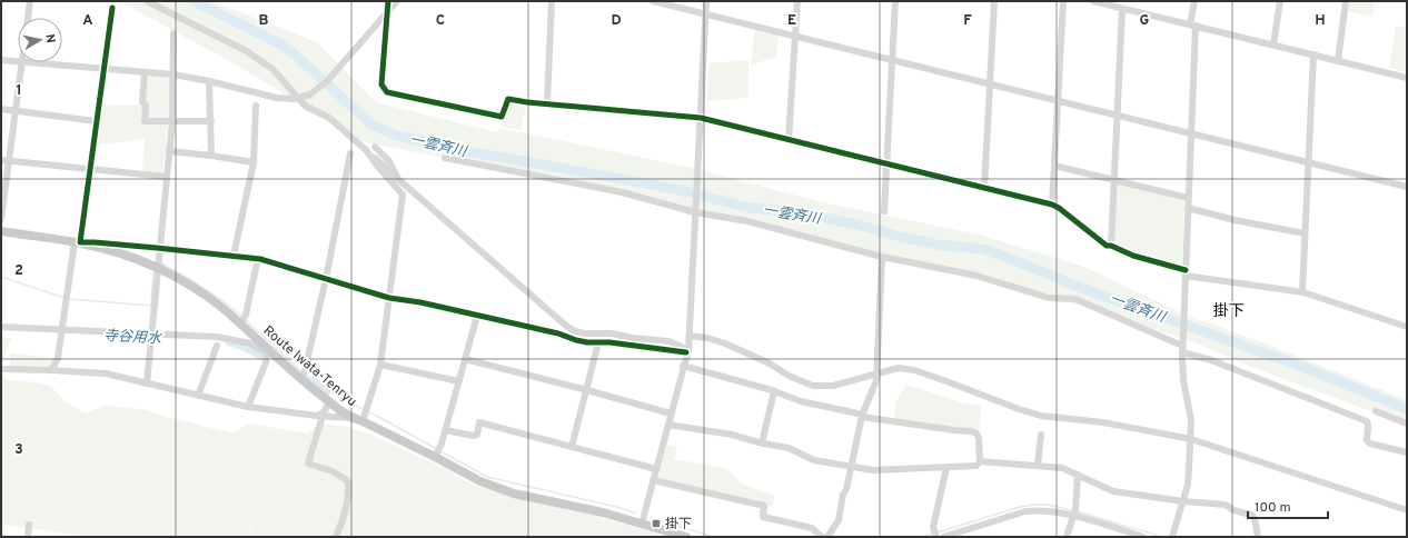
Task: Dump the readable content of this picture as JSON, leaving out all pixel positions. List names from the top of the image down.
{
  "streets": {
    "main road": ["Route Iwata-Tenryu"]
  },
  "districts": ["掛下"],
  "water": ["一雲斉川", "寺谷用水"],
  "places": {
    "transit": ["掛下"]
  },
  "scale_bar": "100 m",
  "north": "right",
  "grid": {
    "columns": [
      "A",
      "B",
      "C",
      "D",
      "E",
      "F",
      "G",
      "H"
    ],
    "rows": ["1", "2", "3"]
  }
}
